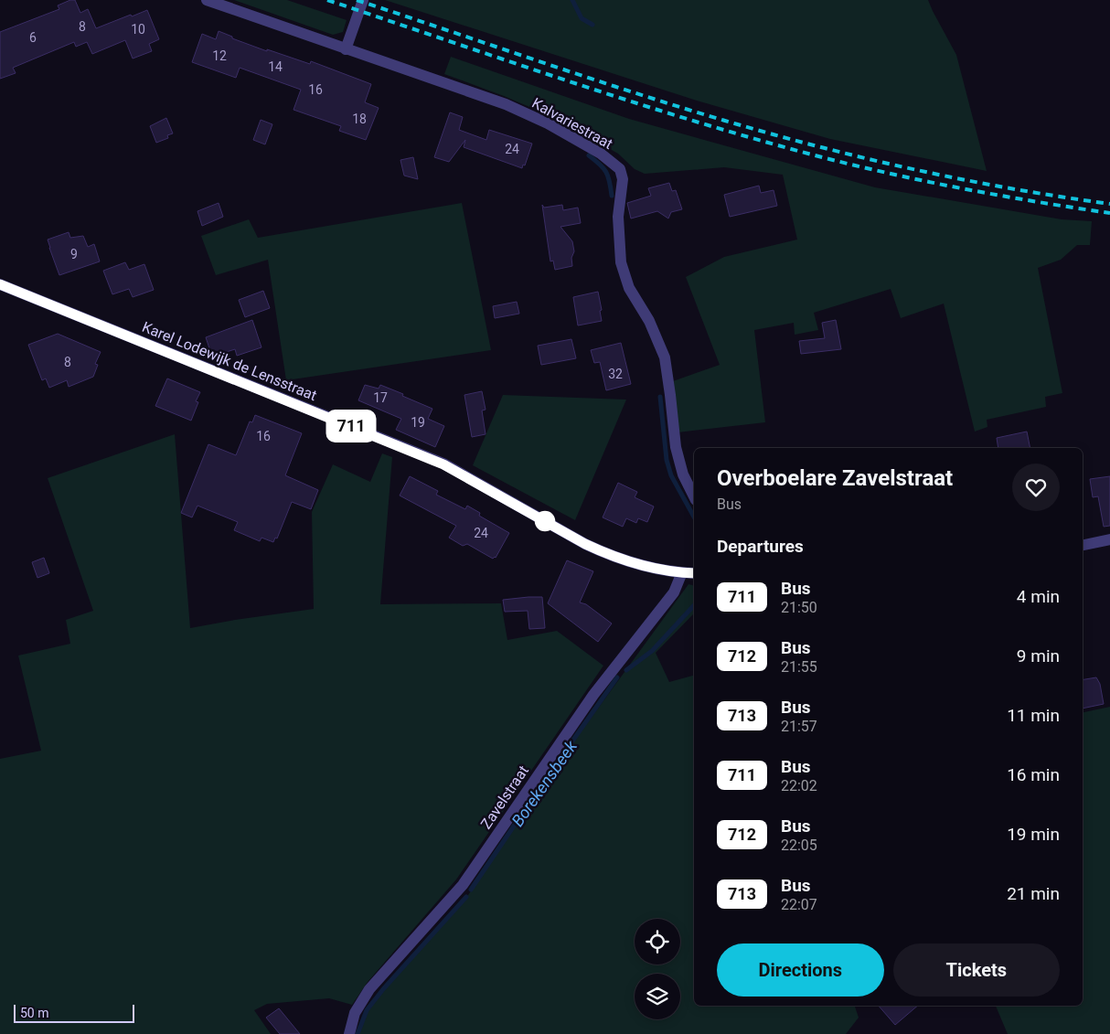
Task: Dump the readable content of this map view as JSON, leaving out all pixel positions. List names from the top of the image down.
{
  "streets": {
    "street": ["Kalvariestraat", "Karel Lodewijk de Lensstraat", "Zavelstraat"]
  },
  "crossings": [
    ["Karel Lodewijk de Lensstraat", "Zavelstraat"]
  ],
  "water": ["Borekensbeek"],
  "lines": ["bus line 711"],
  "house_numbers": [
    "8",
    "10",
    "6",
    "12",
    "14",
    "16",
    "18",
    "24",
    "9",
    "8",
    "32",
    "17",
    "19",
    "16",
    "24"
  ],
  "scale_bar": "50 m",
  "page": {
    "on_map": "711",
    "heading": [
      ["Overboelare Zavelstraat", "Bus"],
      "Departures"
    ],
    "list": [
      {
        "mark": "711",
        "name": "Bus",
        "note": "21:50",
        "value": "4 min"
      },
      {
        "mark": "712",
        "name": "Bus",
        "note": "21:55",
        "value": "9 min"
      },
      {
        "mark": "713",
        "name": "Bus",
        "note": "21:57",
        "value": "11 min"
      },
      {
        "mark": "711",
        "name": "Bus",
        "note": "22:02",
        "value": "16 min"
      },
      {
        "mark": "712",
        "name": "Bus",
        "note": "22:05",
        "value": "19 min"
      },
      {
        "mark": "713",
        "name": "Bus",
        "note": "22:07",
        "value": "21 min"
      }
    ],
    "buttons": ["Directions", "Tickets"],
    "scale": "50 m"
  }
}
